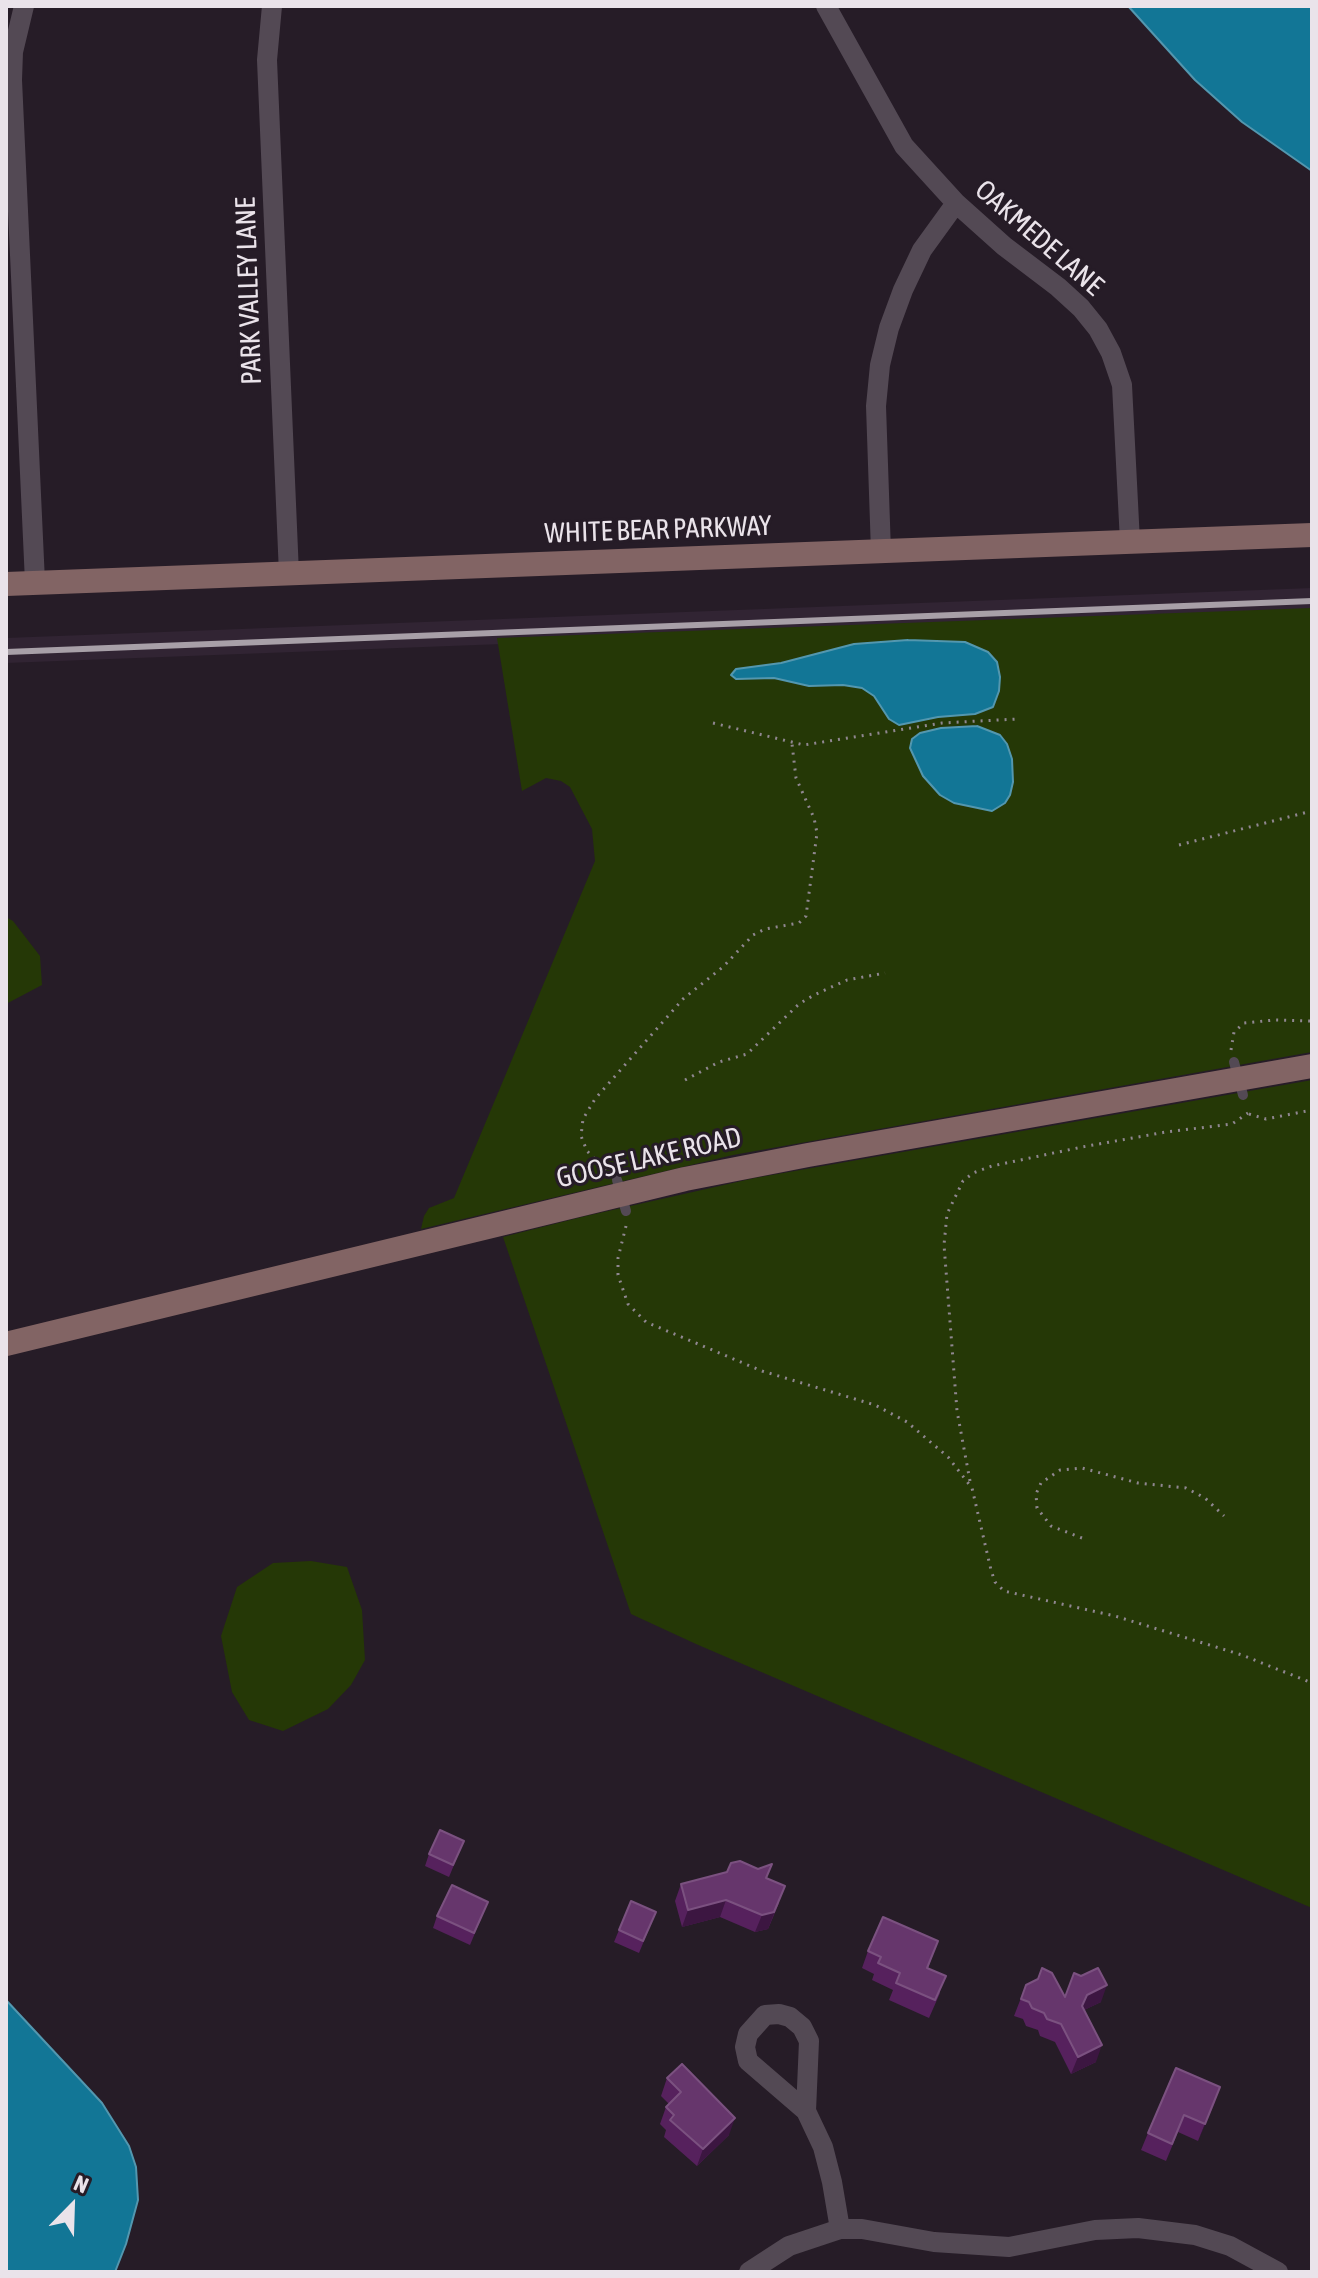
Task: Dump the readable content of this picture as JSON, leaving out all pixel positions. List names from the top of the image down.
{
  "streets": {
    "street": [
      "OAKMEDE LANE",
      "PARK VALLEY LANE",
      "WHITE BEAR PARKWAY",
      "GOOSE LAKE ROAD"
    ]
  },
  "crossings": [
    ["OAKMEDE LANE", "WHITE BEAR PARKWAY"],
    ["PARK VALLEY LANE", "WHITE BEAR PARKWAY"]
  ],
  "north": "top right"
}
